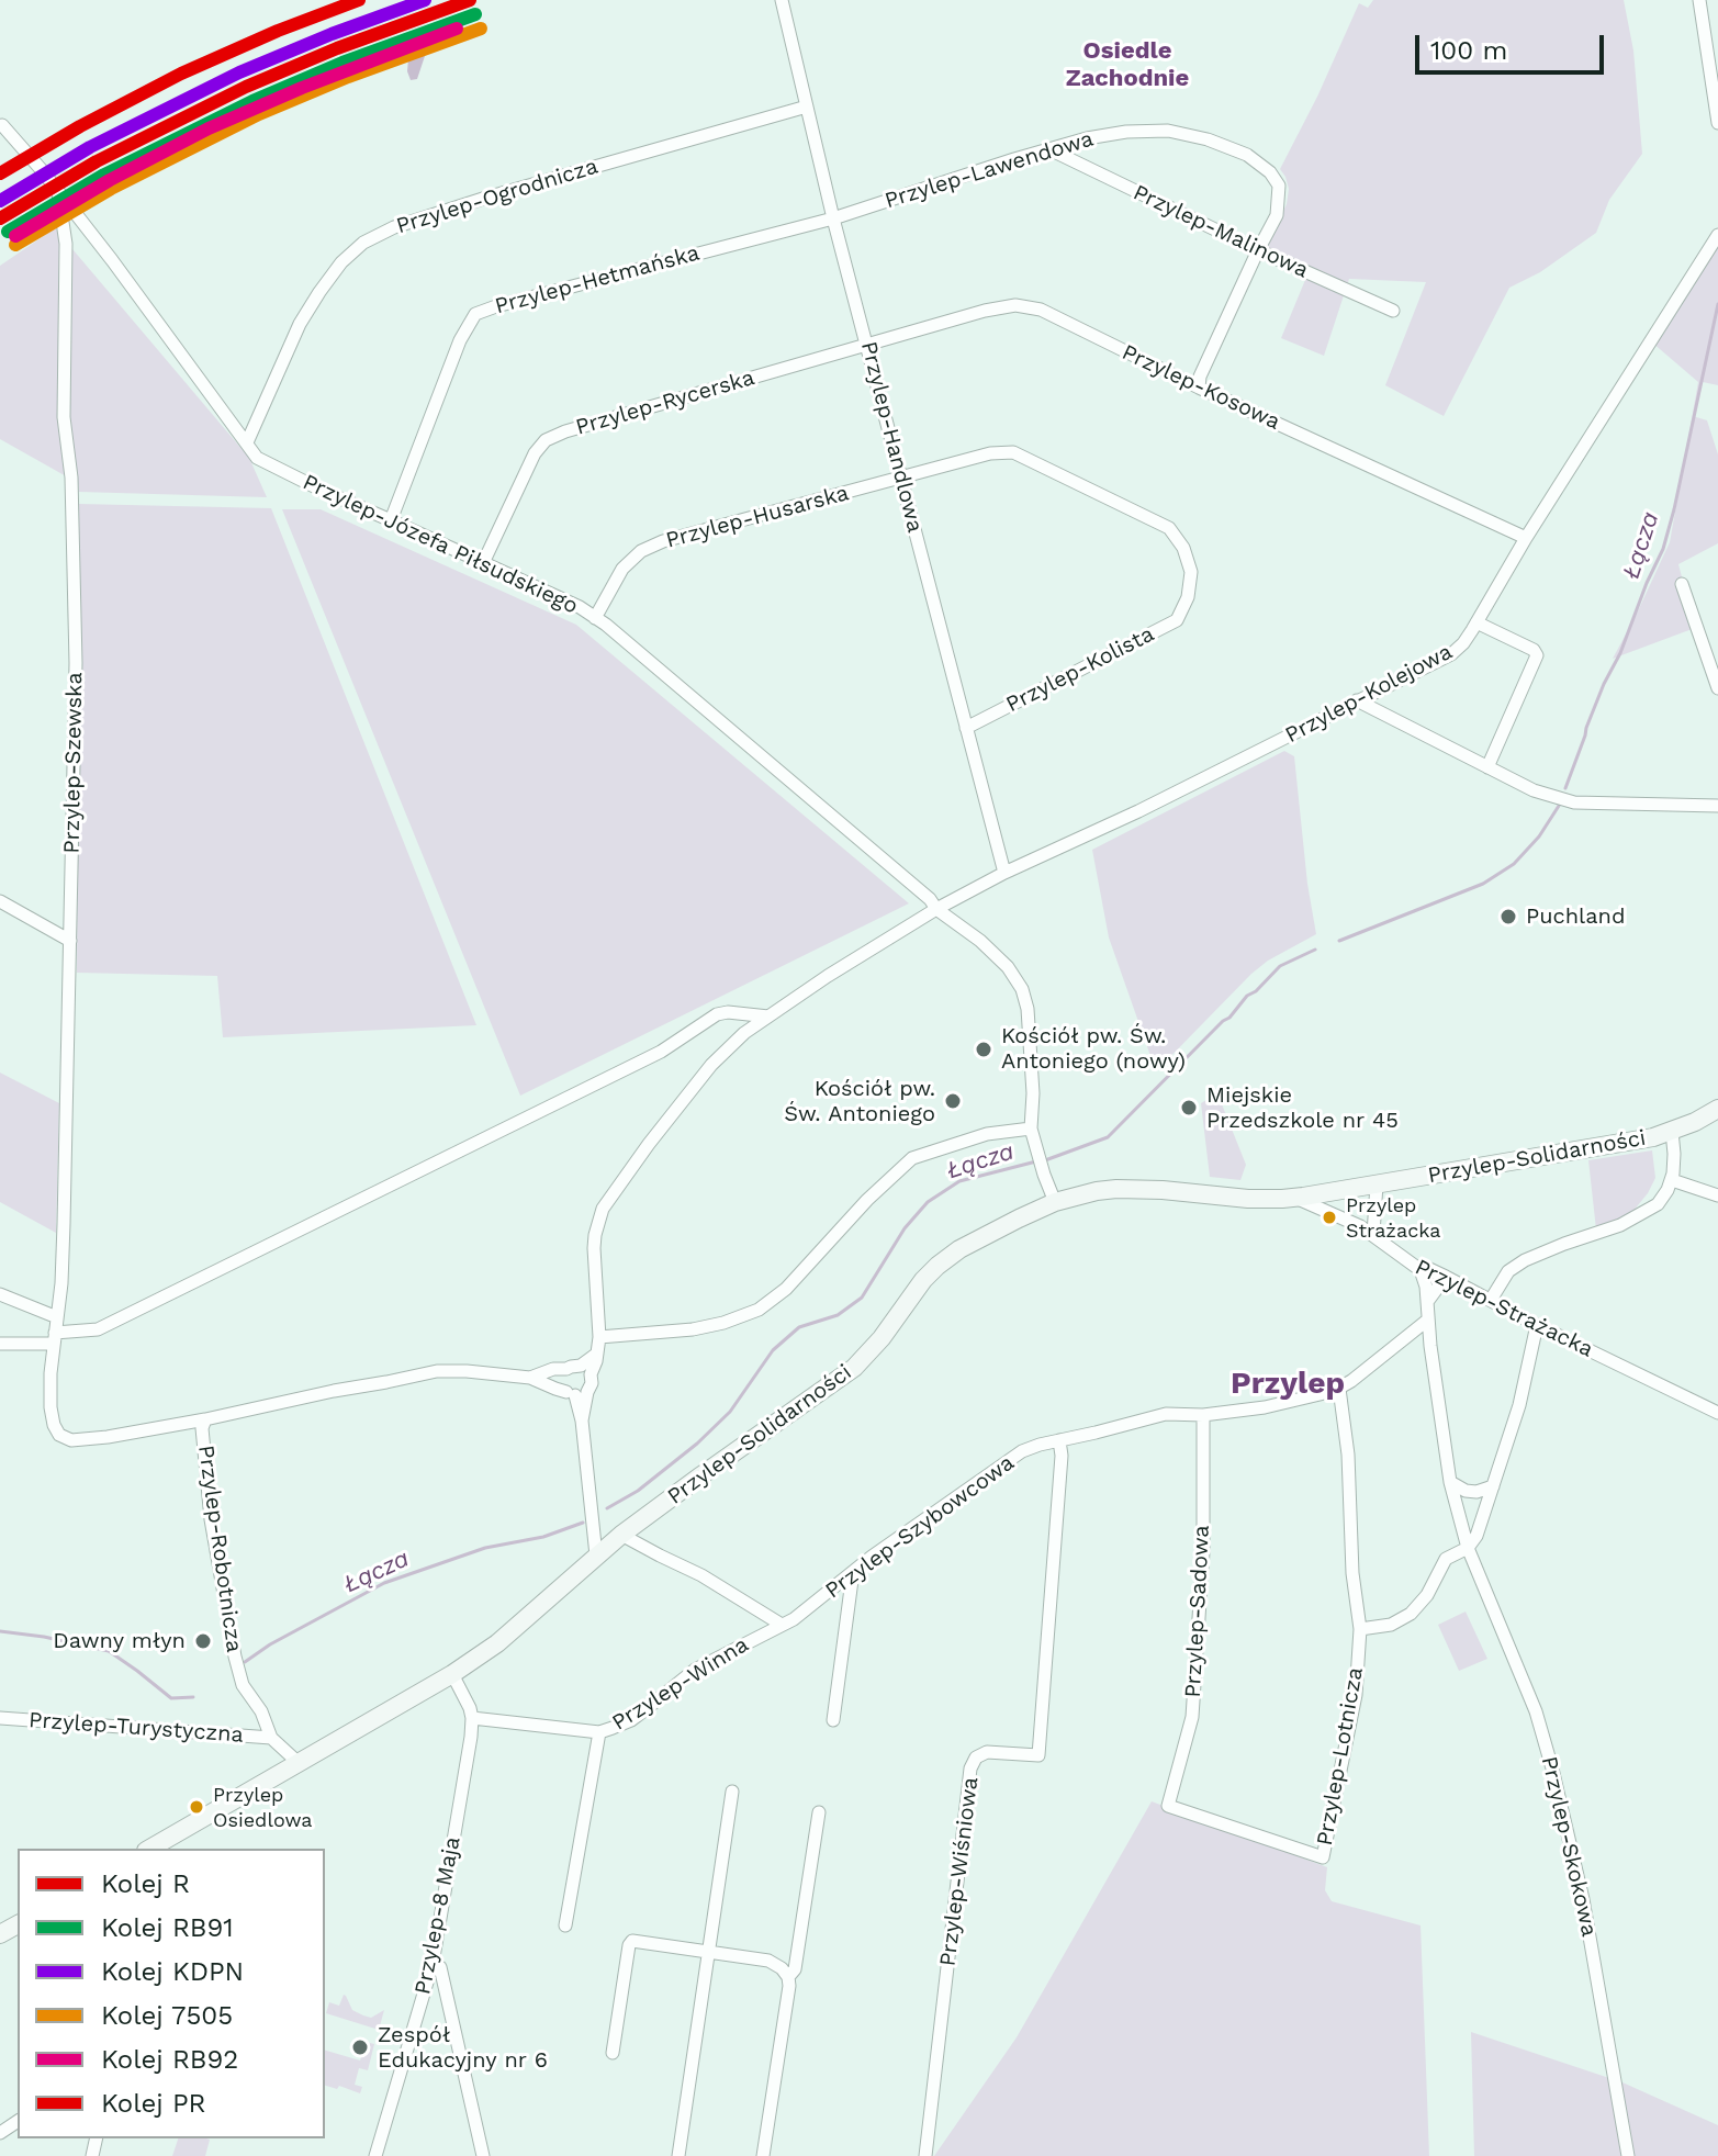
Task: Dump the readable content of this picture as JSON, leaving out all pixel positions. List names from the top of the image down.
{
  "streets": {
    "main road": ["Przylep-Solidarności"],
    "street": [
      "Przylep-Lawendowa",
      "Przylep-Ogrodnicza",
      "Przylep-Malinowa",
      "Przylep-Hetmańska",
      "Przylep-Kosowa",
      "Przylep-Rycerska",
      "Przylep-Handlowa",
      "Przylep-Husarska",
      "Przylep-Józefa Piłsudskiego",
      "Przylep-Kolista",
      "Przylep-Kolejowa",
      "Przylep-Szewska",
      "Przylep-Strażacka",
      "Przylep-Szybowcowa",
      "Przylep-Robotnicza",
      "Przylep-Sadowa",
      "Przylep-Winna",
      "Przylep-Turystyczna",
      "Przylep-Lotnicza",
      "Przylep-Skokowa",
      "Przylep-Wiśniowa",
      "Przylep-8 Maja"
    ]
  },
  "crossings": [
    ["Przylep-Lawendowa", "Przylep-Malinowa"],
    ["Przylep-Lawendowa", "Przylep-Hetmańska"],
    ["Przylep-Lawendowa", "Przylep-Kosowa"],
    ["Przylep-Lawendowa", "Przylep-Handlowa"],
    ["Przylep-Ogrodnicza", "Przylep-Handlowa"],
    ["Przylep-Ogrodnicza", "Przylep-Józefa Piłsudskiego"],
    ["Przylep-Hetmańska", "Przylep-Handlowa"],
    ["Przylep-Hetmańska", "Przylep-Józefa Piłsudskiego"],
    ["Przylep-Kosowa", "Przylep-Rycerska"],
    ["Przylep-Kosowa", "Przylep-Handlowa"],
    ["Przylep-Kosowa", "Przylep-Kolejowa"],
    ["Przylep-Rycerska", "Przylep-Handlowa"],
    ["Przylep-Rycerska", "Przylep-Józefa Piłsudskiego"],
    ["Przylep-Handlowa", "Przylep-Husarska"],
    ["Przylep-Handlowa", "Przylep-Kolista"],
    ["Przylep-Handlowa", "Przylep-Kolejowa"],
    ["Przylep-Husarska", "Przylep-Józefa Piłsudskiego"],
    ["Przylep-Husarska", "Przylep-Kolista"],
    ["Przylep-Józefa Piłsudskiego", "Przylep-Kolejowa"],
    ["Przylep-Józefa Piłsudskiego", "Przylep-Szewska"],
    ["Przylep-Szewska", "Przylep-Robotnicza"],
    ["Przylep-Solidarności", "Przylep-Strażacka"],
    ["Przylep-Solidarności", "Przylep-Robotnicza"],
    ["Przylep-Strażacka", "Przylep-Skokowa"],
    ["Przylep-Szybowcowa", "Przylep-Sadowa"],
    ["Przylep-Szybowcowa", "Przylep-Winna"],
    ["Przylep-Szybowcowa", "Przylep-Lotnicza"],
    ["Przylep-Szybowcowa", "Przylep-Skokowa"],
    ["Przylep-Szybowcowa", "Przylep-Wiśniowa"],
    ["Przylep-Robotnicza", "Przylep-Turystyczna"],
    ["Przylep-Sadowa", "Przylep-Lotnicza"],
    ["Przylep-Winna", "Przylep-8 Maja"]
  ],
  "districts": ["Osiedle Zachodnie", "Przylep"],
  "water": ["Łącza"],
  "places": [
    "Puchland",
    "Kościół pw. Św. Antoniego (nowy)",
    "Kościół pw. Św. Antoniego",
    "Miejskie Przedszkole nr 45",
    "Przylep Strażacka",
    "Dawny młyn",
    "Przylep Osiedlowa",
    "Zespół Edukacyjny nr 6"
  ],
  "lines": [
    "rail line R",
    "rail line KDPN",
    "rail line PR",
    "rail line RB91",
    "rail line 7505",
    "rail line RB92"
  ],
  "legend": [
    "Kolej R",
    "Kolej RB91",
    "Kolej KDPN",
    "Kolej 7505",
    "Kolej RB92",
    "Kolej PR"
  ],
  "scale_bar": "100 m"
}
